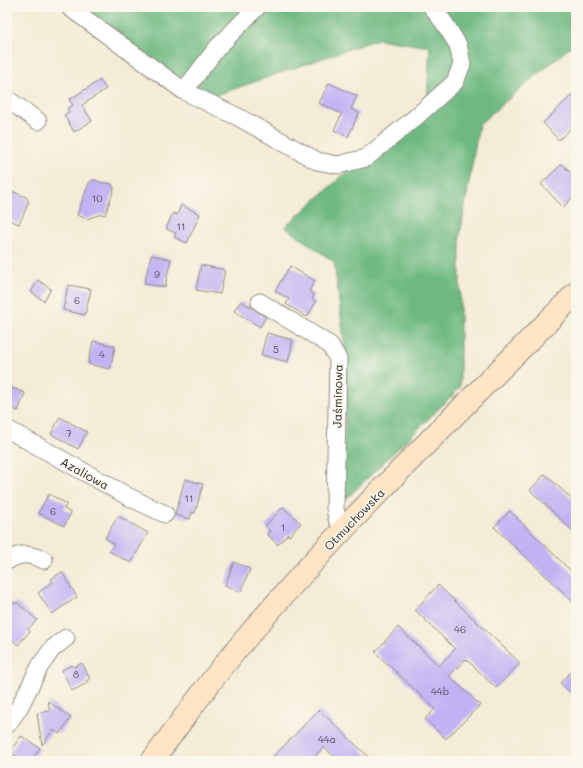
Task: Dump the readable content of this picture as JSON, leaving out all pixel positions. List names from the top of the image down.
{
  "streets": {
    "main road": ["Otmuchowska"],
    "street": ["Jaśminowa", "Azaliowa"]
  },
  "crossings": [
    ["Jaśminowa", "Otmuchowska"]
  ],
  "house_numbers": [
    "10",
    "11",
    "9",
    "6",
    "5",
    "4",
    "7",
    "11",
    "6",
    "1",
    "46",
    "8",
    "44b",
    "44a"
  ]
}
